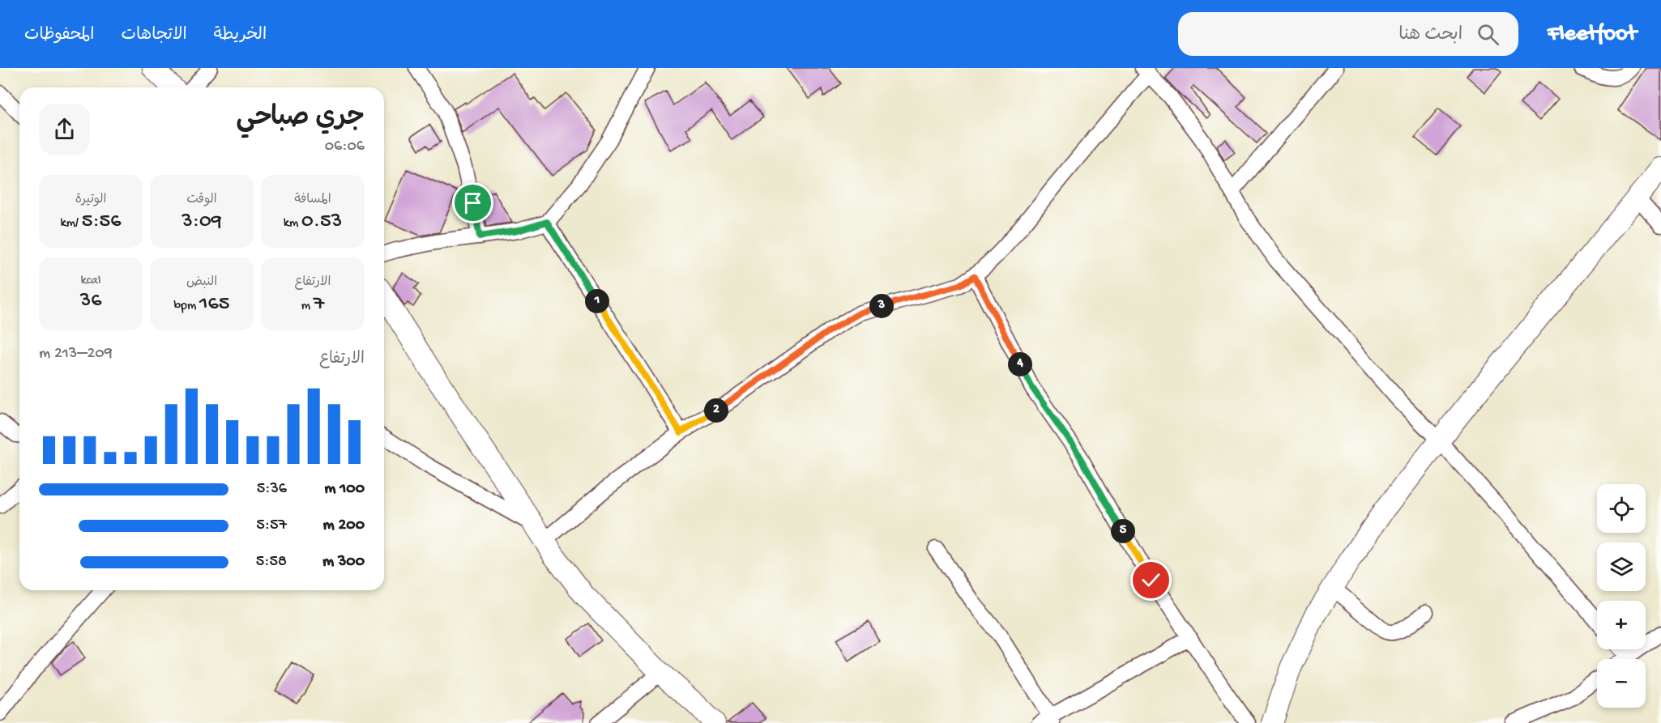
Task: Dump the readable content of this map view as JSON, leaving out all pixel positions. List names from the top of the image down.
{
  "page": {
    "header": "Fleetfoot",
    "search": "ابحث هنا",
    "nav": ["الخريطة", "الاتجاهات", "المحفوظات"],
    "heading": ["جري صباحي", "06:06"],
    "stats": [
      ["المسافة", "0.53 km"],
      ["الوقت", "3:09"],
      ["الوتيرة", "5:56 /km"],
      ["الارتفاع", "7 m"],
      ["النبض", "165 bpm"],
      ["kcal", "36"]
    ],
    "pins": [
      "1",
      "3",
      "4",
      "2",
      "5"
    ],
    "chart": ["الارتفاع", "209–213 m"],
    "list": [
      {
        "name": "100 m",
        "note": "5:36"
      },
      {
        "name": "200 m",
        "note": "5:57"
      },
      {
        "name": "300 m",
        "note": "5:58"
      }
    ],
    "map_buttons": ["+", "−"]
  }
}
